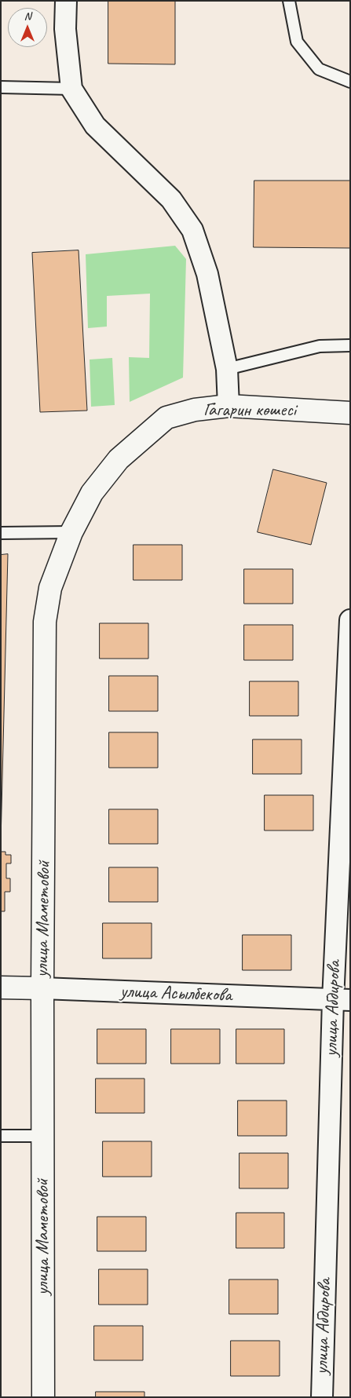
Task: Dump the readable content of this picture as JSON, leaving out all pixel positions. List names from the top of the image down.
{
  "streets": {
    "street": [
      "Гагарин көшесі",
      "улица Маметовой",
      "улица Асылбекова",
      "улица Абдирова"
    ]
  },
  "crossings": [
    ["Гагарин көшесі", "улица Маметовой"],
    ["улица Маметовой", "улица Асылбекова"],
    ["улица Асылбекова", "улица Абдирова"]
  ],
  "north": "top"
}
